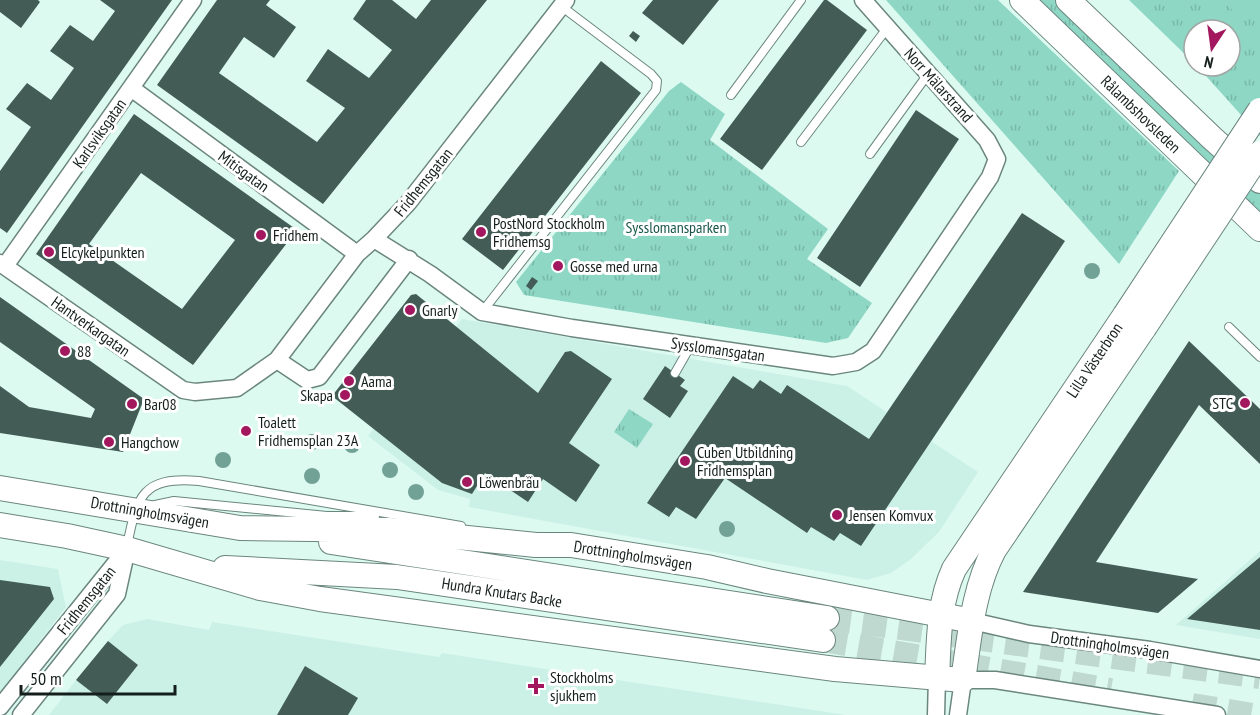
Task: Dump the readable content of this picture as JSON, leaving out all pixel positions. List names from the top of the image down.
{
  "streets": {
    "main road": [
      "Rålambshovsleden",
      "Lilla Västerbron",
      "Drottningholmsvägen",
      "Hundra Knutars Backe"
    ],
    "street": [
      "Norr Mälarstrand",
      "Karlsviksgatan",
      "Mitisgatan",
      "Fridhemsgatan",
      "Hantverkargatan",
      "Sysslomansgatan"
    ]
  },
  "crossings": [
    ["Norr Mälarstrand", "Sysslomansgatan"],
    ["Karlsviksgatan", "Mitisgatan"],
    ["Karlsviksgatan", "Hantverkargatan"],
    ["Mitisgatan", "Fridhemsgatan"],
    ["Fridhemsgatan", "Hantverkargatan"],
    ["Fridhemsgatan", "Sysslomansgatan"],
    ["Fridhemsgatan", "Drottningholmsvägen"],
    ["Lilla Västerbron", "Drottningholmsvägen"],
    ["Drottningholmsvägen", "Hundra Knutars Backe"]
  ],
  "parks": ["Sysslomansparken"],
  "places": {
    "other": [
      "PostNord Stockholm Fridhemsg",
      "Fridhem",
      "Elcykelpunkten",
      "Gosse med urna",
      "Gnarly",
      "88",
      "Aama",
      "Skapa",
      "STC",
      "Bar08",
      "Toalett Fridhemsplan 23A",
      "Hangchow",
      "Cuben Utbildning Fridhemsplan",
      "Löwenbräu",
      "Jensen Komvux"
    ],
    "health": ["Stockholms sjukhem"]
  },
  "scale_bar": "50 m",
  "north": "bottom"
}
